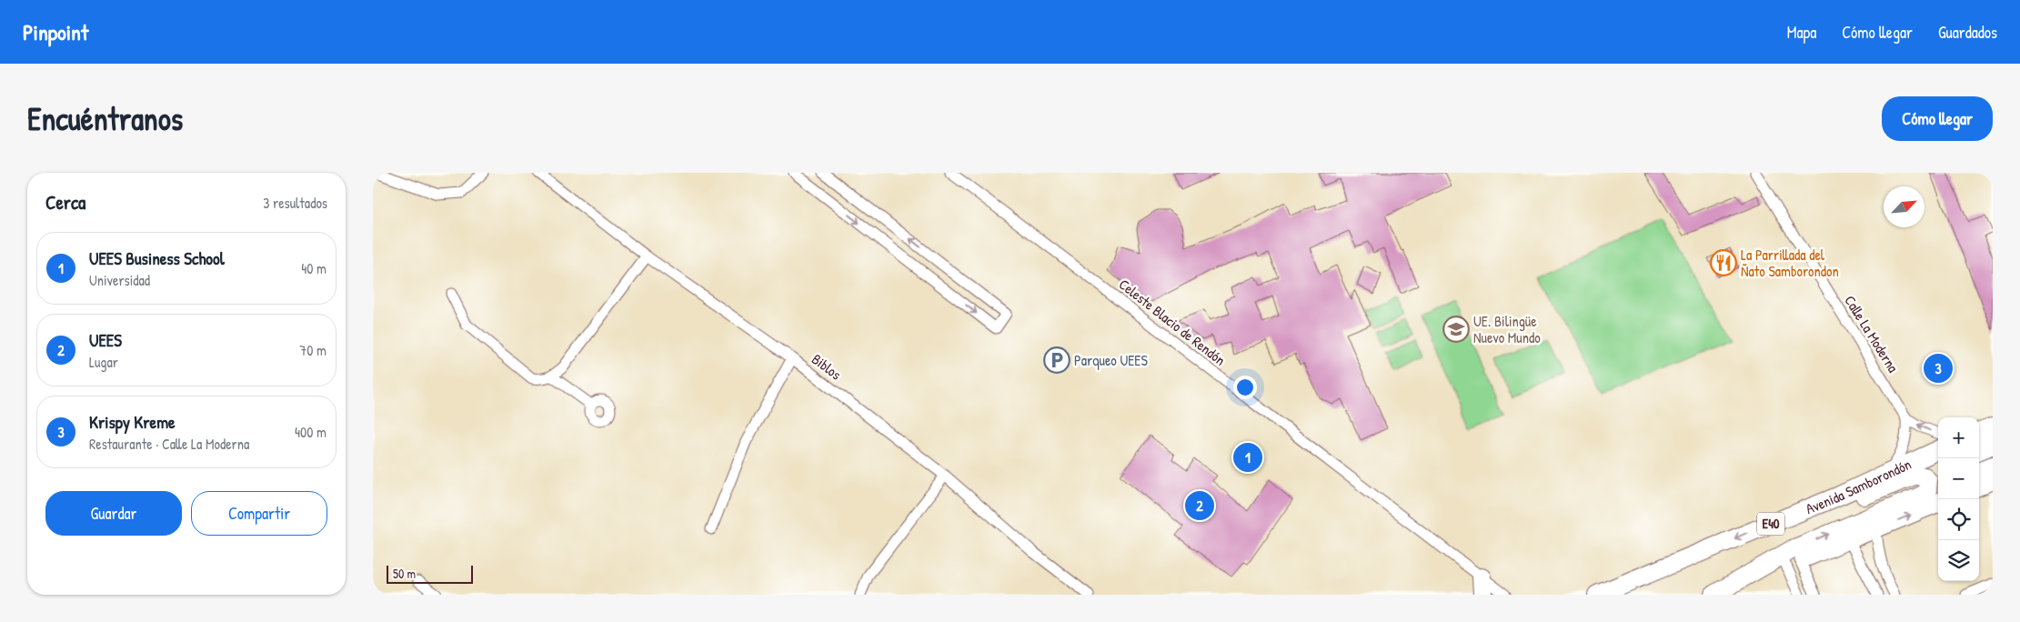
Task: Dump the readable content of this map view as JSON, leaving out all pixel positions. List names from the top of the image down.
{
  "streets": {
    "highway": ["Avenida Samborondón", "E40"],
    "street": ["Celeste Blacio de Rendón", "Calle La Moderna", "Biblos"]
  },
  "places": {
    "restaurant": ["La Parrillada del Ñato Samborondon"],
    "school or university": ["UE. Bilingüe Nuevo Mundo"],
    "parking": ["Parqueo UEES"]
  },
  "scale_bar": "50 m",
  "north": "top right",
  "page": {
    "header": "Pinpoint",
    "nav": ["Mapa", "Cómo llegar", "Guardados"],
    "buttons": [
      "Cómo llegar",
      ["Guardar", "Compartir"]
    ],
    "title": "Encuéntranos",
    "heading": ["Cerca", "3 resultados"],
    "list": [
      {
        "mark": "1",
        "name": "UEES Business School",
        "note": "Universidad",
        "value": "40 m"
      },
      {
        "mark": "2",
        "name": "UEES",
        "note": "Lugar",
        "value": "70 m"
      },
      {
        "mark": "3",
        "name": "Krispy Kreme",
        "note": "Restaurante · Calle La Moderna",
        "value": "400 m"
      }
    ],
    "pins": ["3", "1", "2"],
    "map_buttons": ["+", "−"],
    "scale": "50 m"
  }
}
